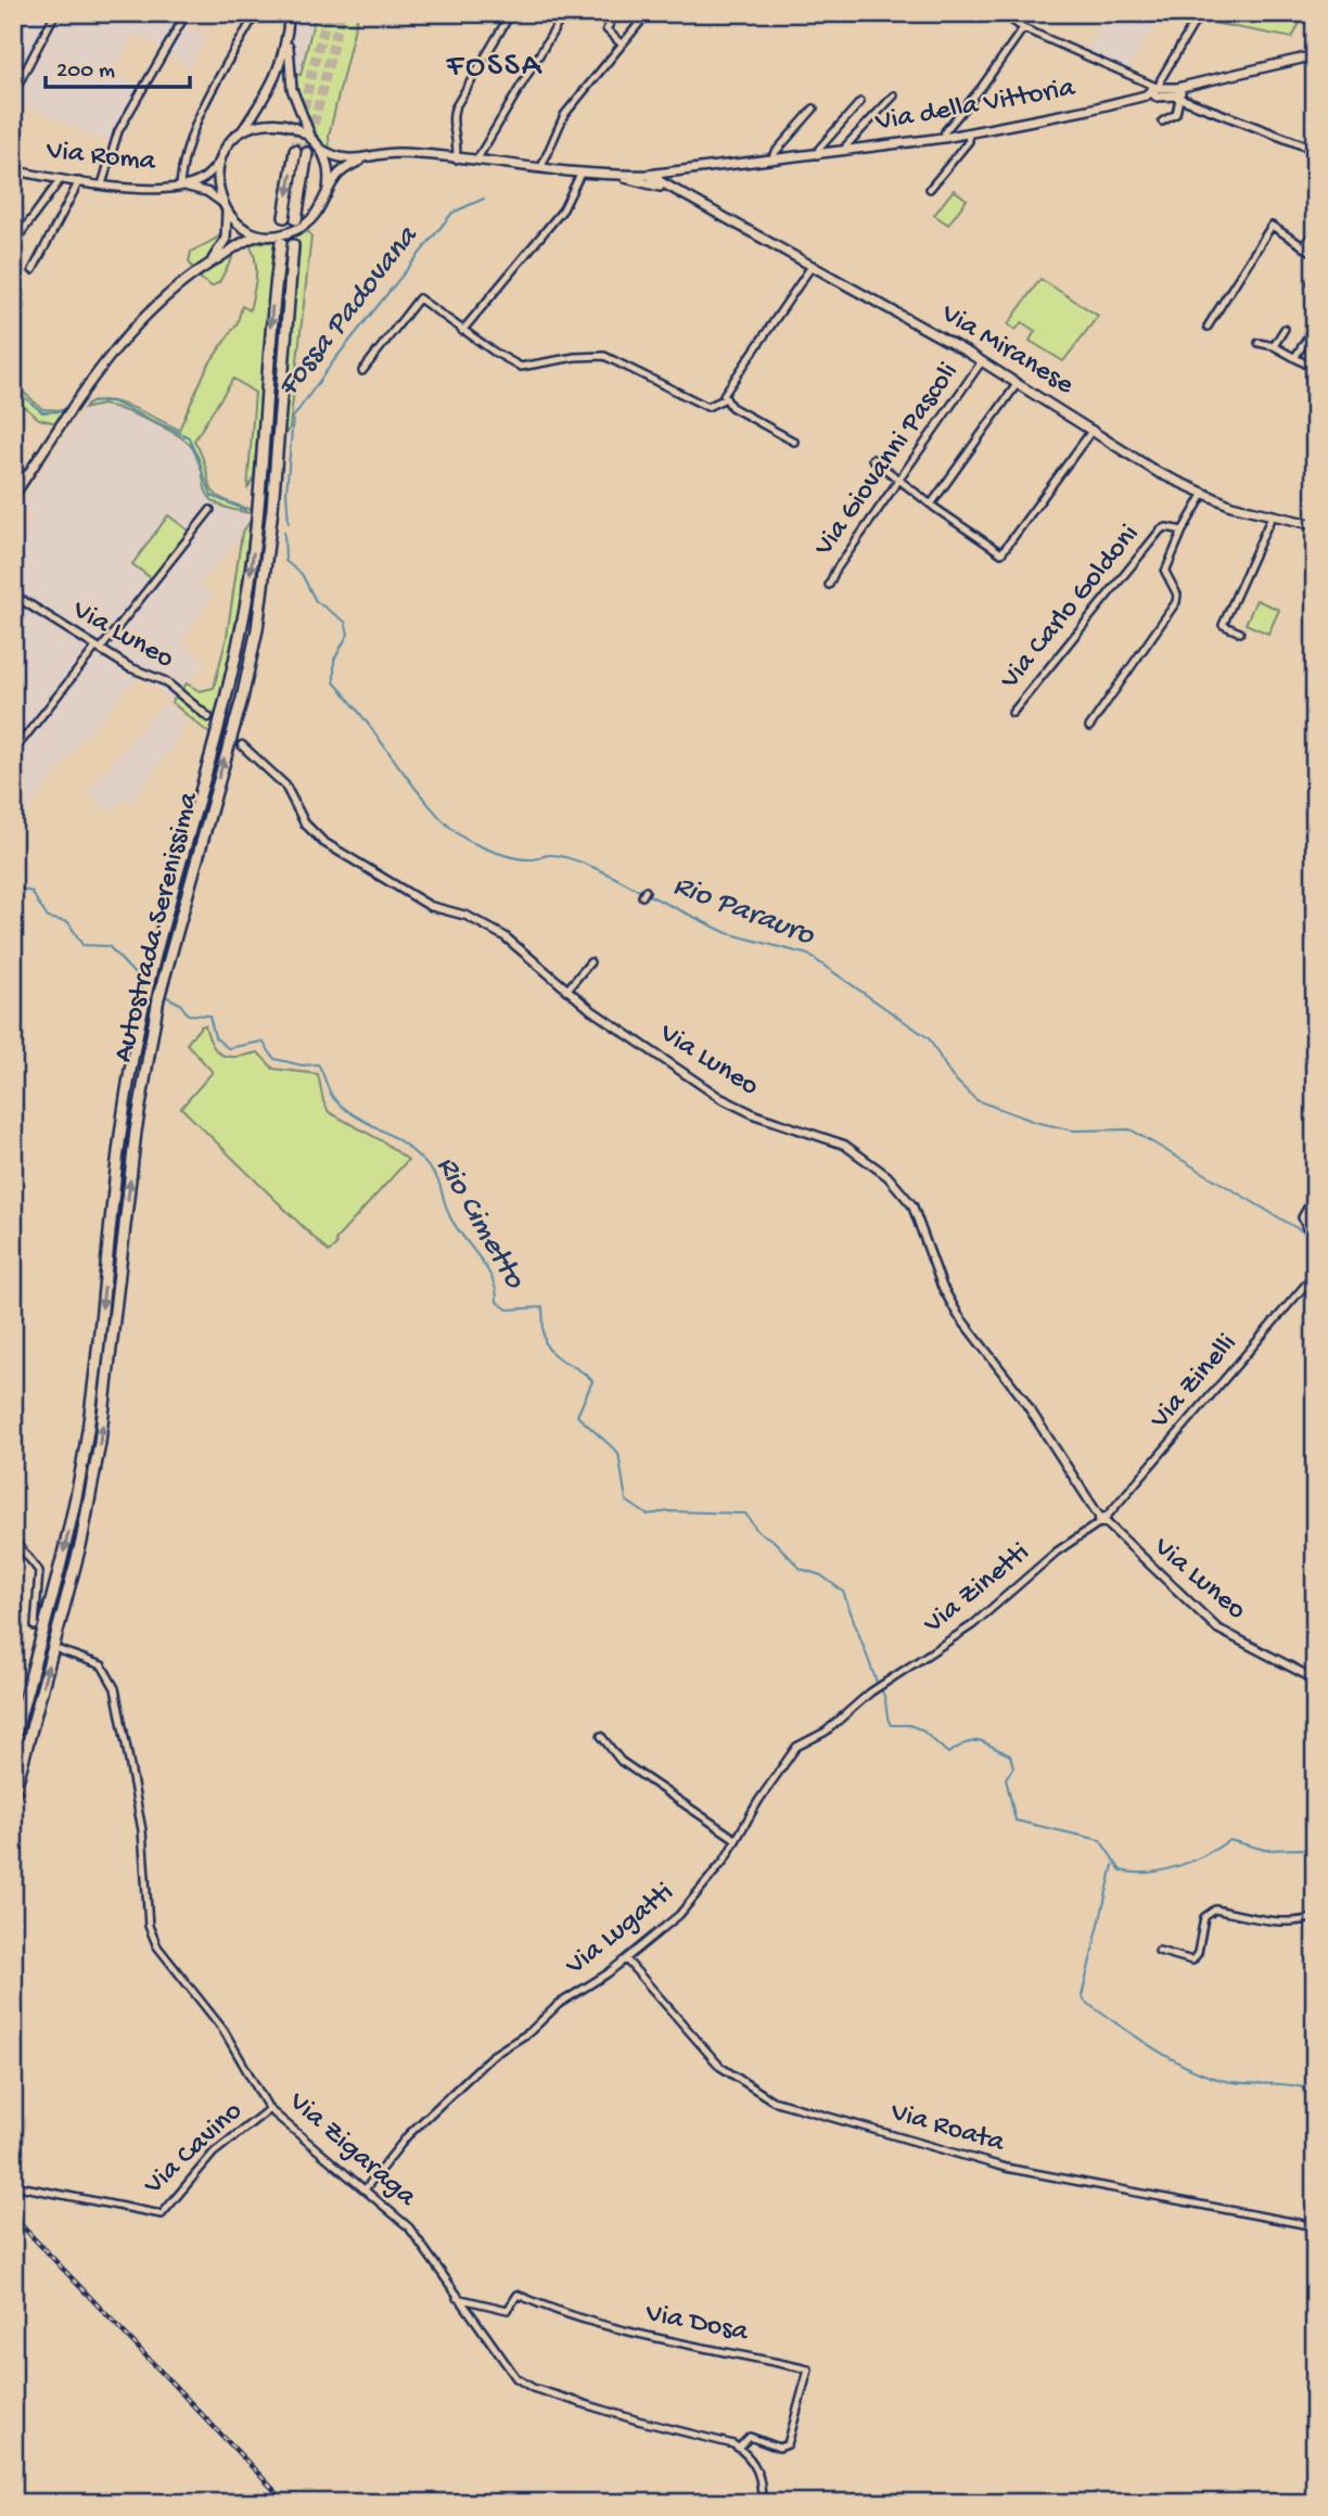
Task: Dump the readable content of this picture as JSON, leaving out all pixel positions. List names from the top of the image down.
{
  "streets": {
    "highway": ["Autostrada Serenissima"],
    "main road": ["Via della Vittoria", "Via Miranese"],
    "street": [
      "Via Roma",
      "Via Giovanni Pascoli",
      "Via Carlo Goldoni",
      "Via Luneo",
      "Via Zinelli",
      "Via Zinetti",
      "Via Lugatti",
      "Via Roata",
      "Via Cavino",
      "Via Zigaraga",
      "Via Dosa"
    ]
  },
  "crossings": [
    ["Via della Vittoria", "Via Miranese"],
    ["Via Miranese", "Via Giovanni Pascoli"],
    ["Via Miranese", "Via Carlo Goldoni"],
    ["Via Luneo", "Via Zinelli"],
    ["Via Luneo", "Via Zinetti"],
    ["Via Zinelli", "Via Zinetti"],
    ["Via Zinetti", "Via Lugatti"],
    ["Via Lugatti", "Via Roata"],
    ["Via Lugatti", "Via Zigaraga"],
    ["Via Cavino", "Via Zigaraga"],
    ["Via Zigaraga", "Via Dosa"]
  ],
  "districts": ["FOSSA"],
  "water": ["Fossa Padovana", "Rio Parauro", "Rio Cimetto"],
  "scale_bar": "200 m"
}
